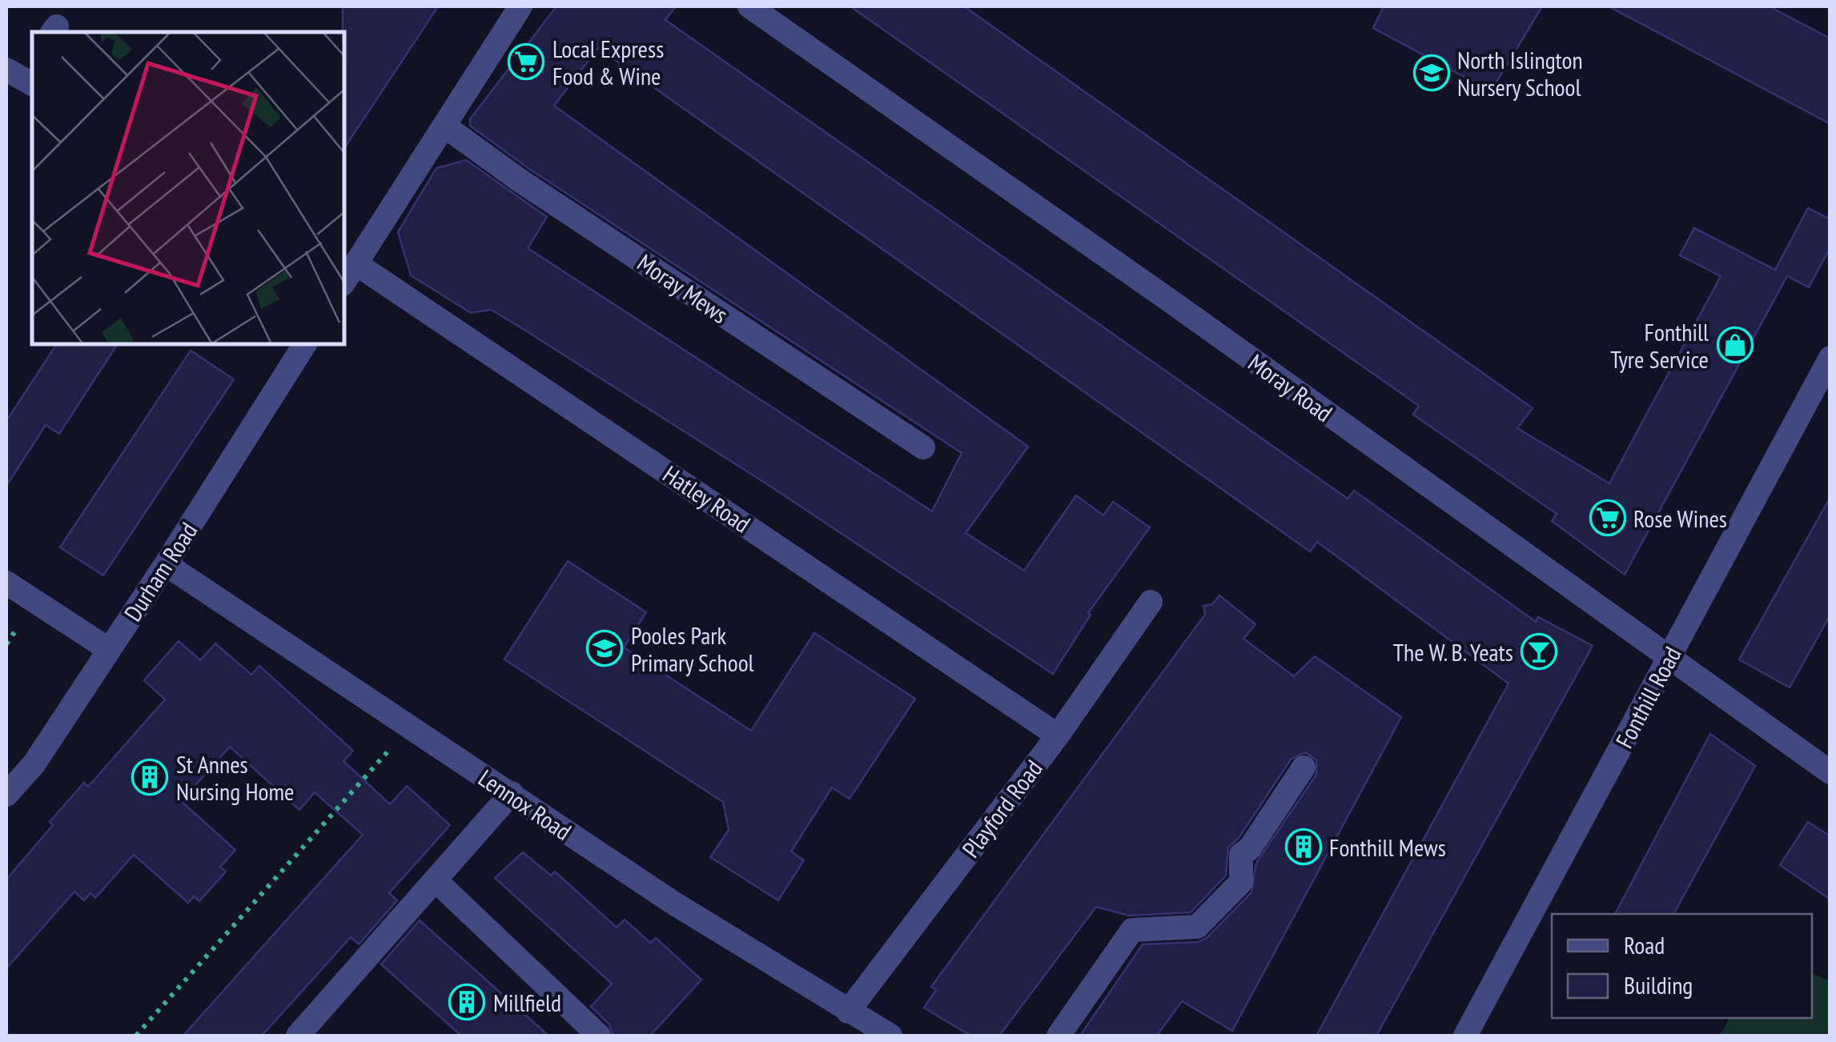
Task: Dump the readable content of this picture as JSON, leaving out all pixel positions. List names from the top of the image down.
{
  "streets": {
    "street": [
      "Moray Mews",
      "Moray Road",
      "Hatley Road",
      "Durham Road",
      "Fonthill Road",
      "Lennox Road",
      "Playford Road"
    ]
  },
  "crossings": [
    ["Moray Road", "Fonthill Road"],
    ["Hatley Road", "Playford Road"],
    ["Durham Road", "Lennox Road"],
    ["Lennox Road", "Playford Road"]
  ],
  "places": {
    "supermarket": ["Local Express Food & Wine", "Rose Wines"],
    "school or university": ["North Islington Nursery School", "Pooles Park Primary School"],
    "shop": ["Fonthill Tyre Service"],
    "bar": ["The W. B. Yeats"],
    "building": ["St Annes Nursing Home", "Fonthill Mews", "Millfield"]
  },
  "legend": ["Road", "Building"]
}
